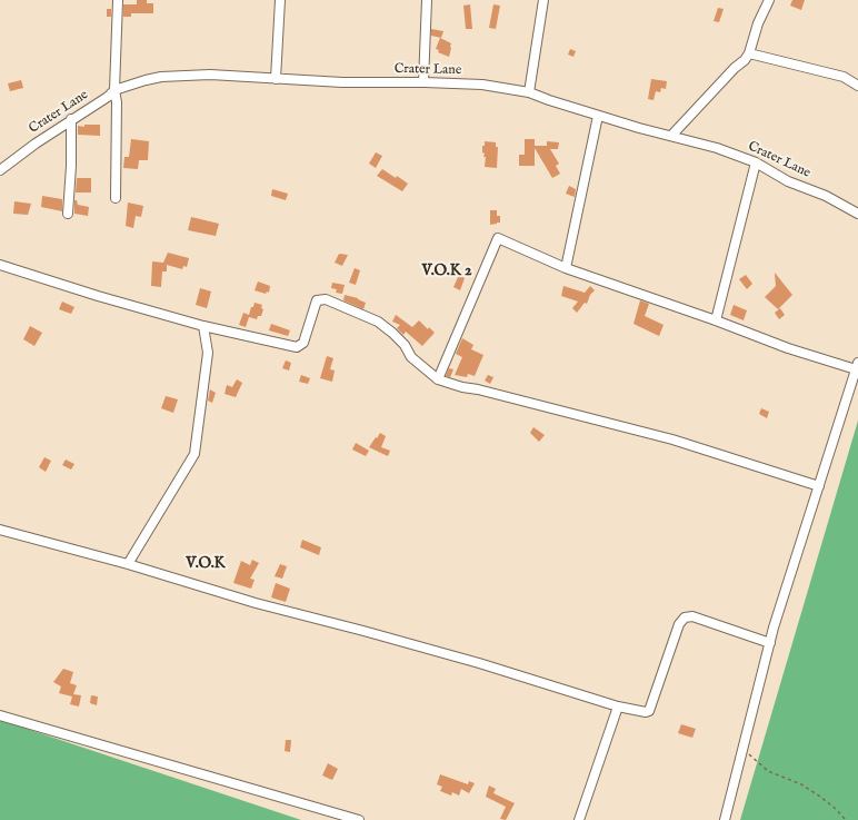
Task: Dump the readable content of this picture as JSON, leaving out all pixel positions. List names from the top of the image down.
{
  "streets": {
    "street": ["Crater Lane"]
  },
  "districts": ["V.O.K 2", "V.O.K"]
}
